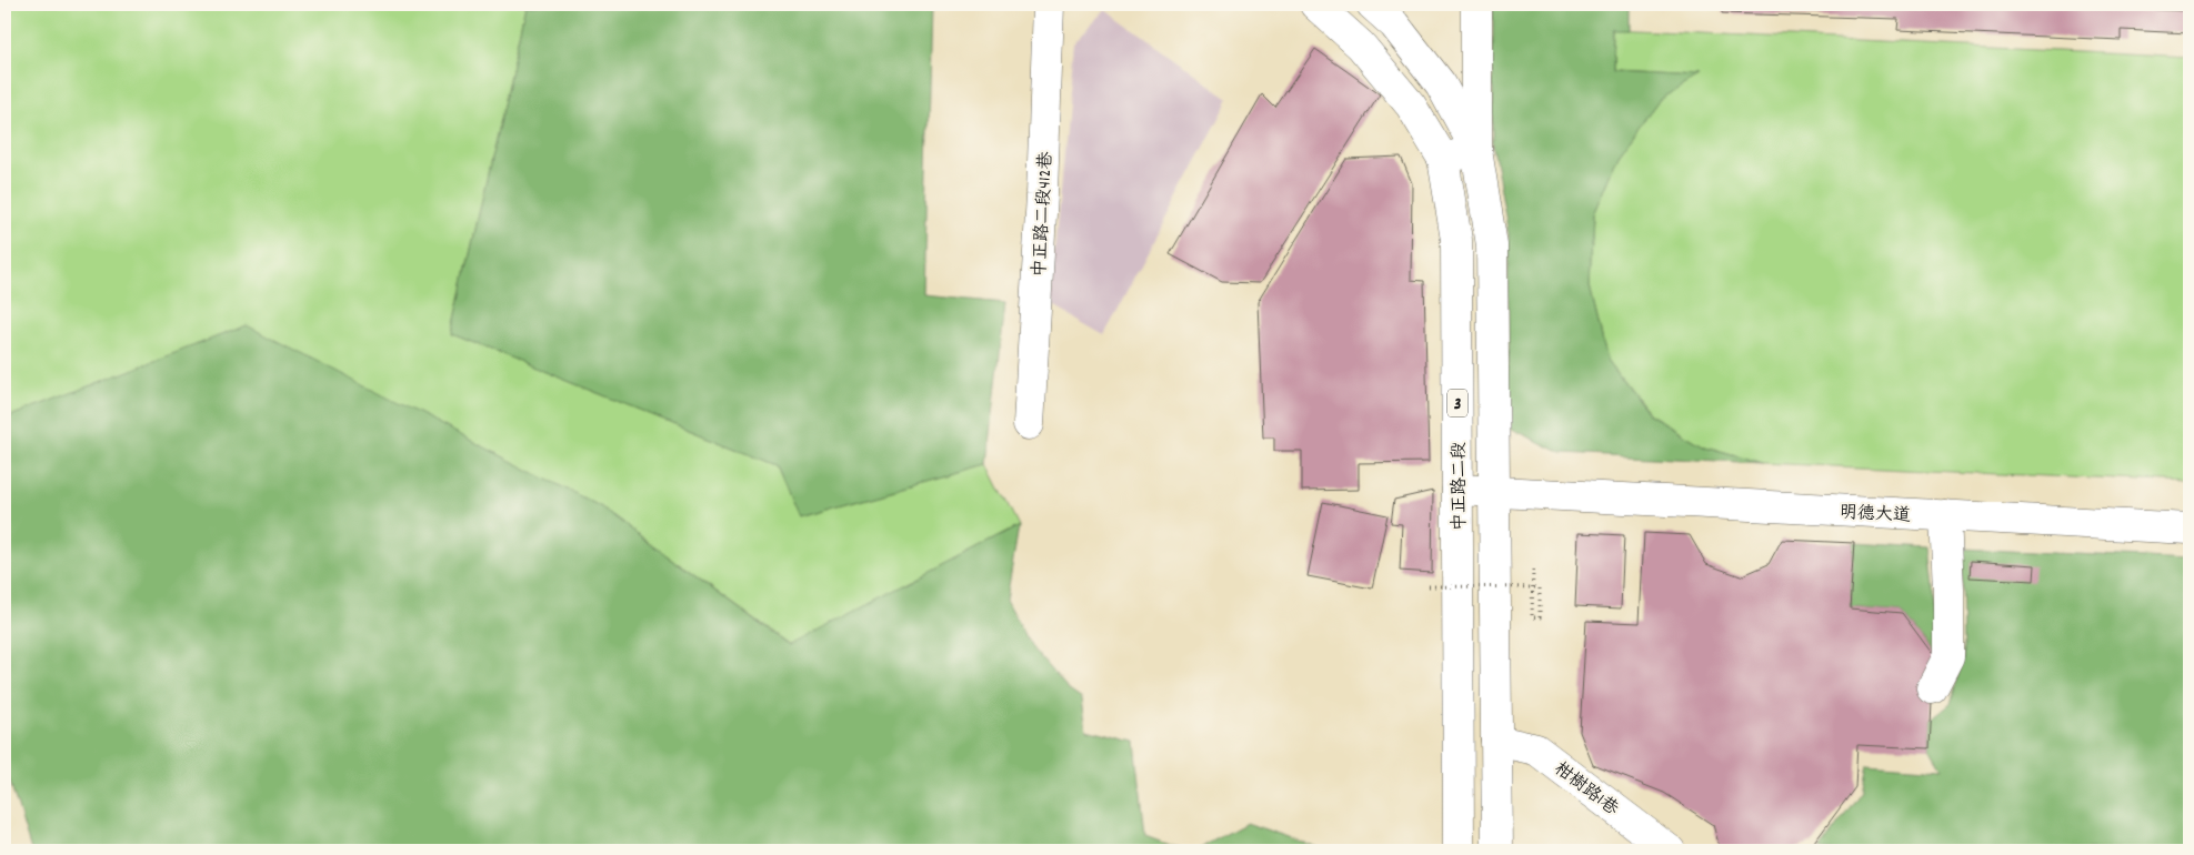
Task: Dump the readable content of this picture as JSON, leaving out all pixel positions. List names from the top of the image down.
{
  "streets": {
    "main road": [
      "中正路二段412巷",
      "3",
      "中正路二段",
      "明德大道",
      "柑樹路1巷"
    ]
  },
  "crossings": [
    ["中正路二段", "明德大道"],
    ["中正路二段", "柑樹路1巷"]
  ]
}
